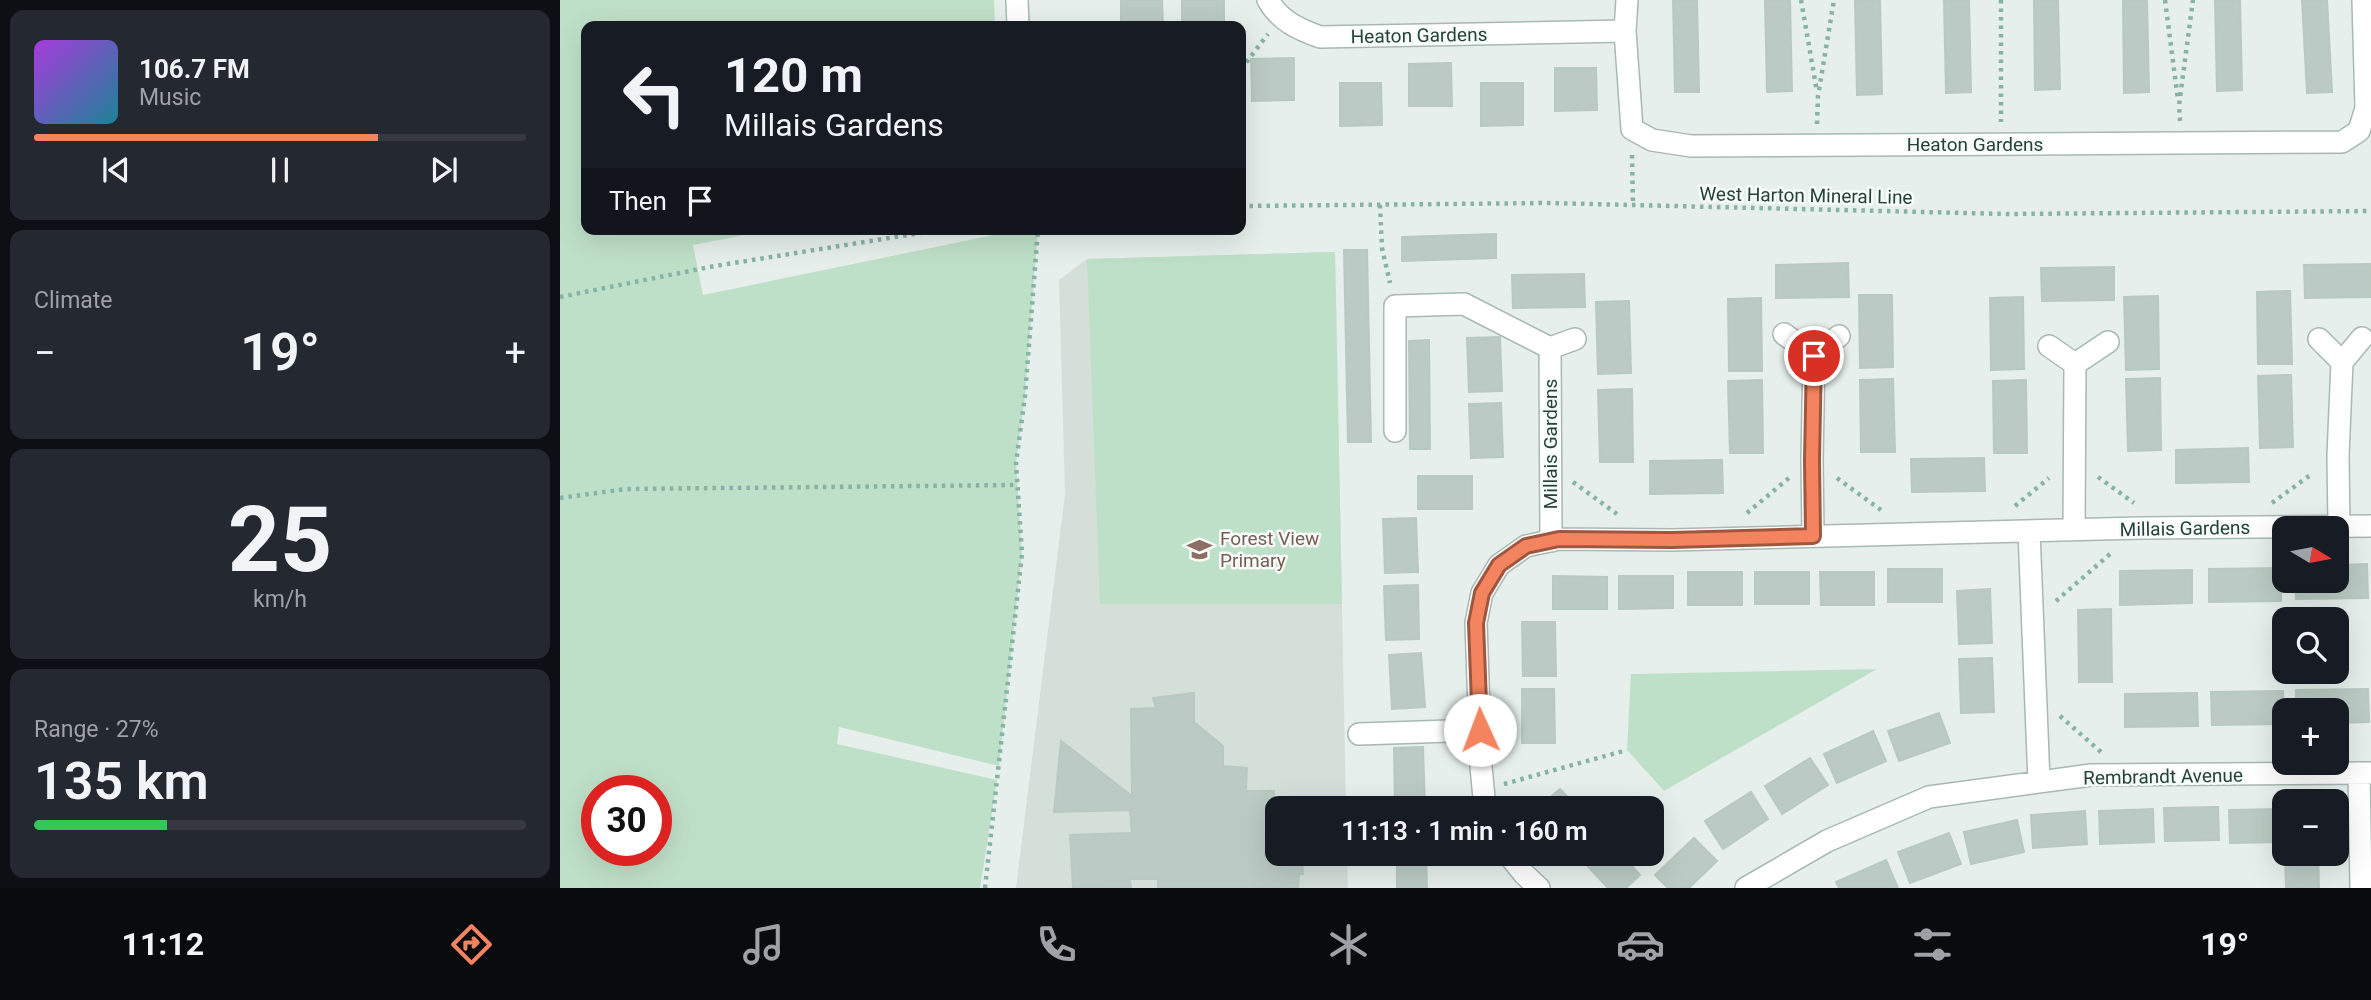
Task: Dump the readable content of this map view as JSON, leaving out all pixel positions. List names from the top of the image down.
{
  "streets": {
    "street": ["Heaton Gardens", "Millais Gardens", "Rembrandt Avenue"],
    "path": ["West Harton Mineral Line"]
  },
  "places": {
    "school or university": ["Forest View Primary"]
  },
  "north": "right",
  "page": {
    "turn": ["120 m", "Millais Gardens"],
    "song": ["106.7 FM", "Music"],
    "then": "Then",
    "tile": [
      "Climate",
      ["25", "km/h"],
      ["Range · 27%", "135 km"]
    ],
    "heat": ["−", "19°", "+"],
    "map_buttons": ["+", "−"],
    "limit": "30",
    "trip": "11:13 · 1 min · 160 m",
    "tabs": ["11:12", "19°"]
  }
}
